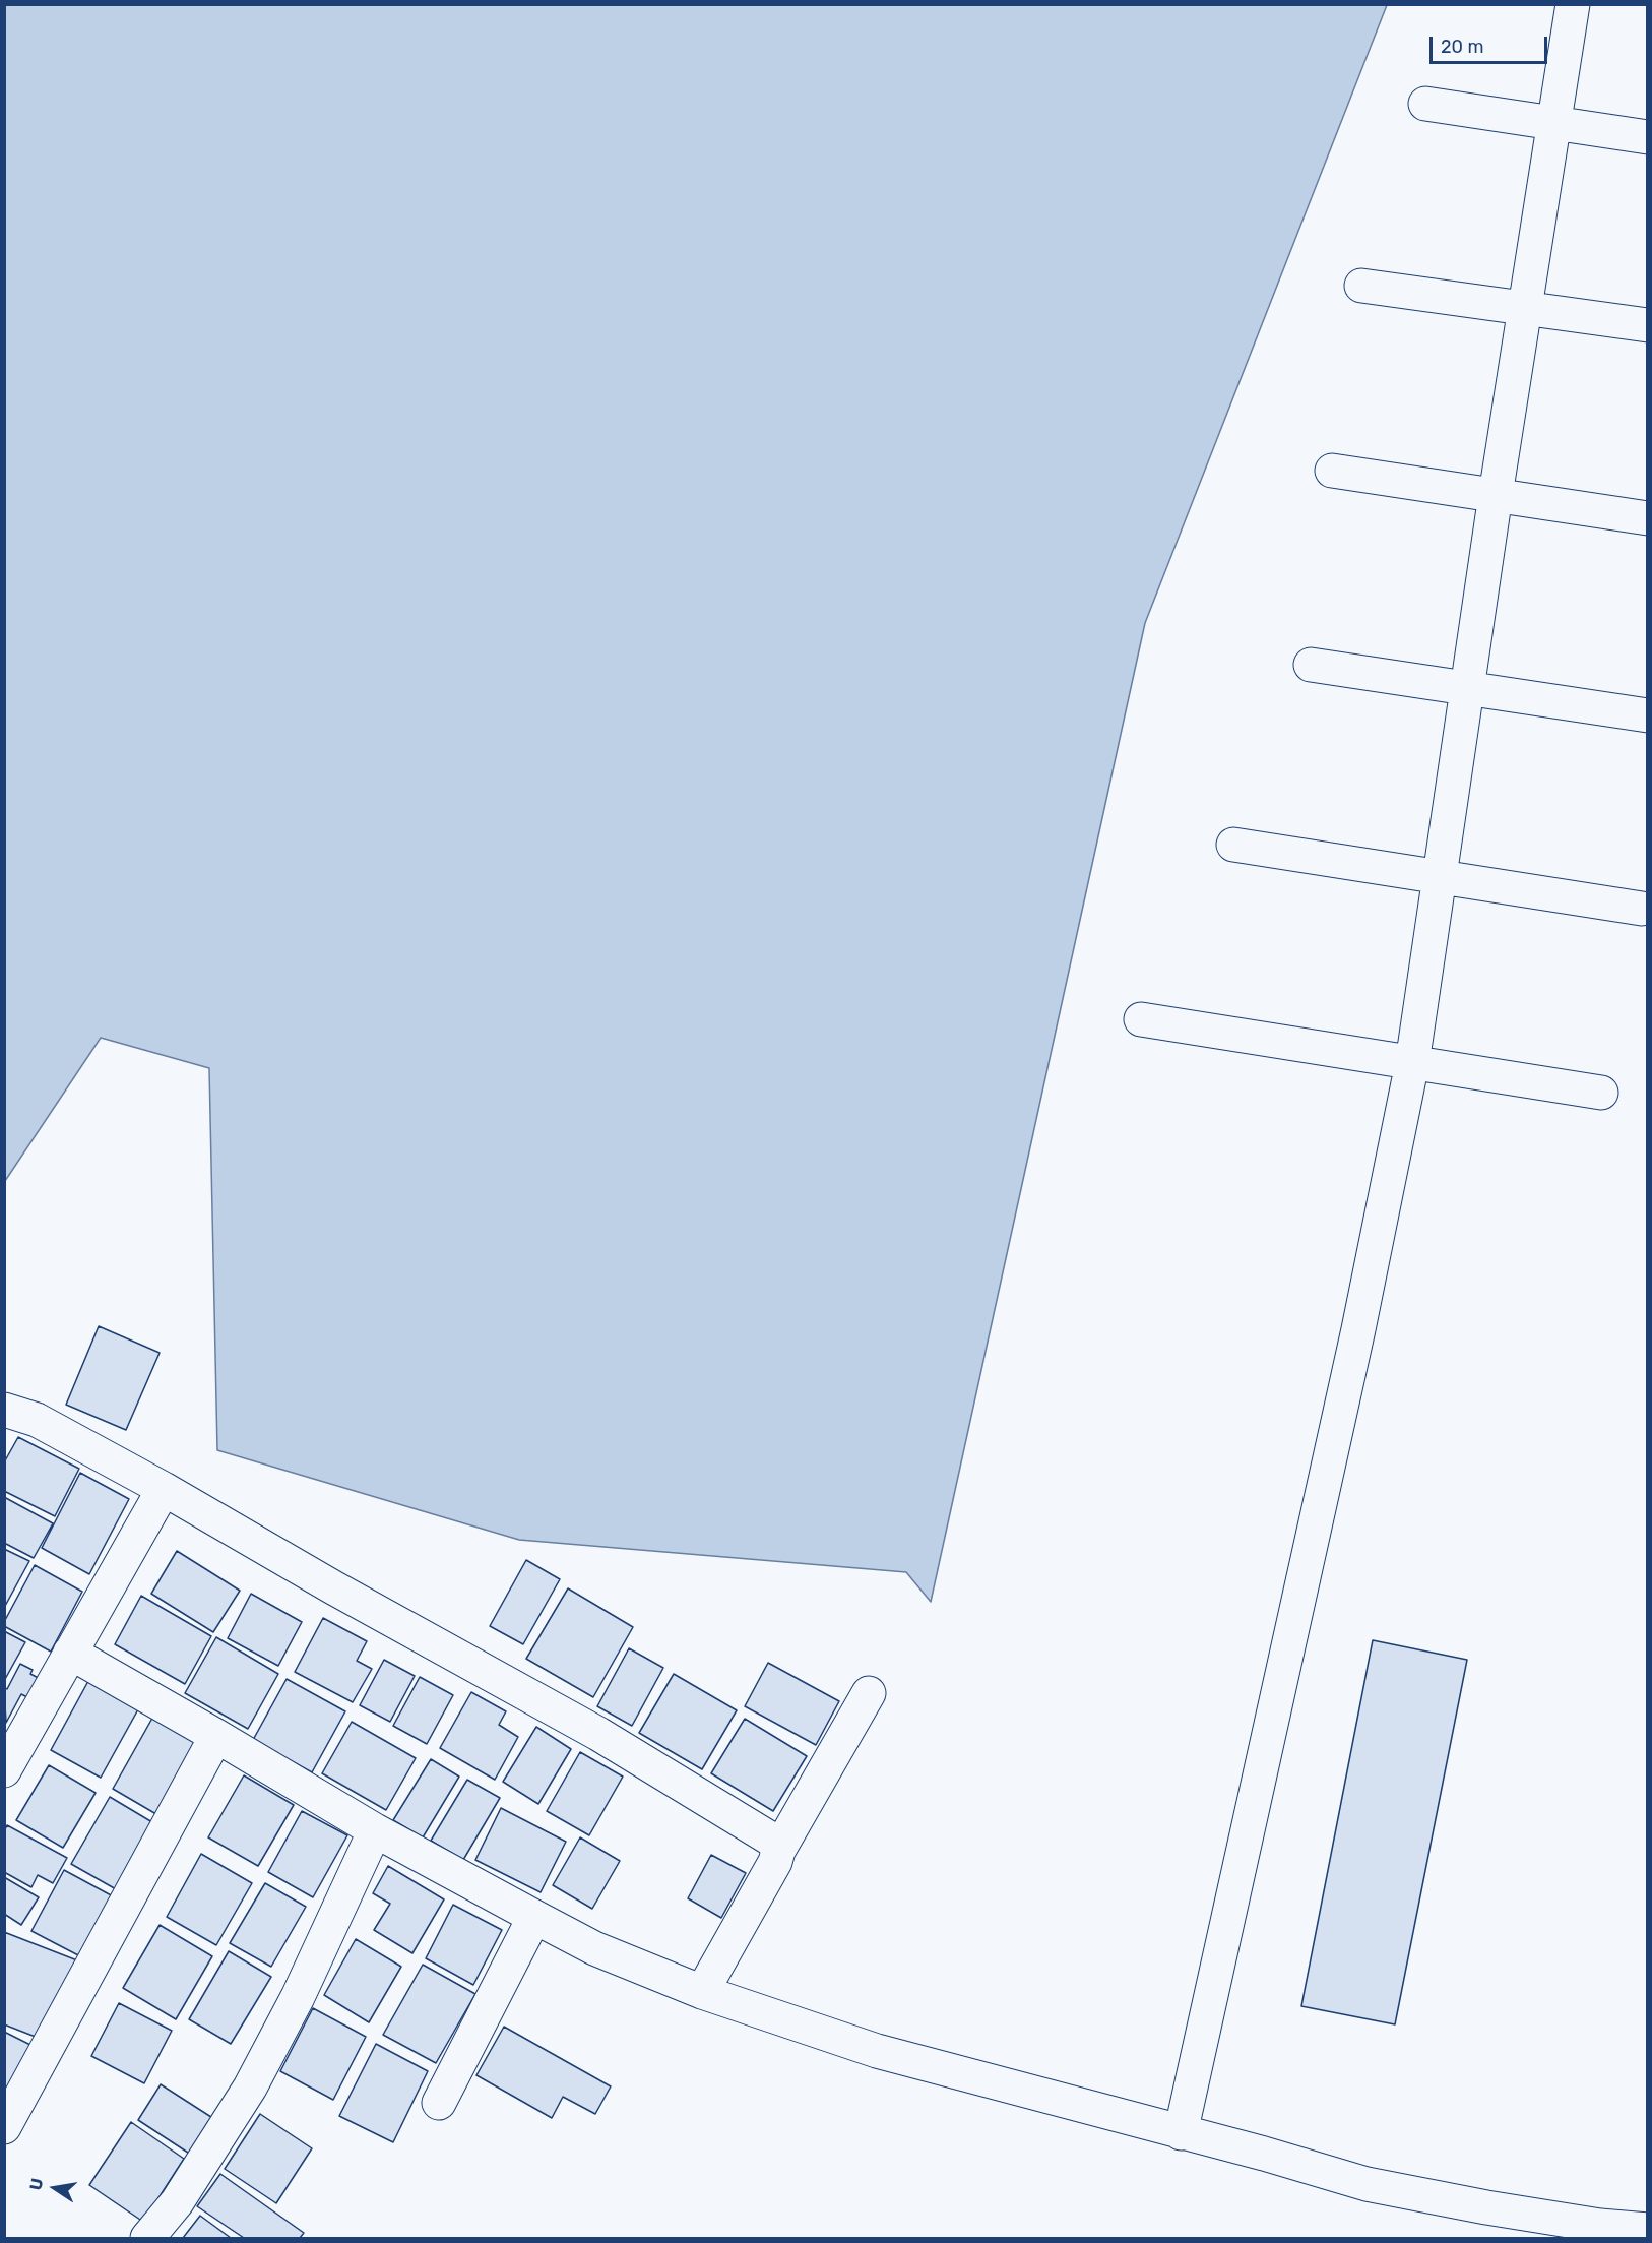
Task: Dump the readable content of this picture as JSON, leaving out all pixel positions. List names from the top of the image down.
{
  "scale_bar": "20 m",
  "north": "left"
}
